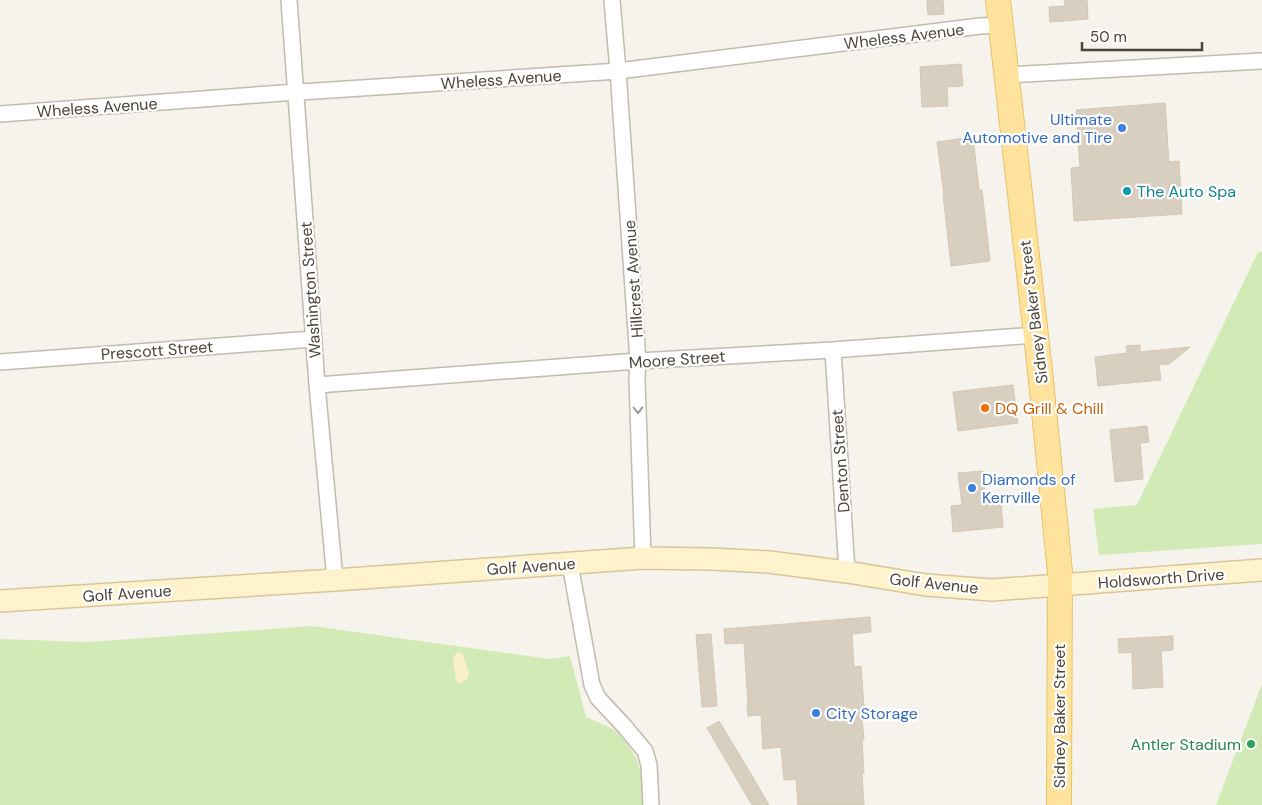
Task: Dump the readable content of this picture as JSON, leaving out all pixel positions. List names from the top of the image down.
{
  "streets": {
    "main road": ["Sidney Baker Street", "Golf Avenue", "Holdsworth Drive"],
    "street": [
      "Wheless Avenue",
      "Hillcrest Avenue",
      "Washington Street",
      "Prescott Street",
      "Moore Street",
      "Denton Street"
    ]
  },
  "crossings": [
    ["Wheless Avenue", "Hillcrest Avenue"],
    ["Wheless Avenue", "Washington Street"],
    ["Wheless Avenue", "Sidney Baker Street"],
    ["Hillcrest Avenue", "Moore Street"],
    ["Hillcrest Avenue", "Golf Avenue"],
    ["Washington Street", "Prescott Street"],
    ["Washington Street", "Moore Street"],
    ["Washington Street", "Golf Avenue"],
    ["Sidney Baker Street", "Moore Street"],
    ["Sidney Baker Street", "Golf Avenue"],
    ["Sidney Baker Street", "Holdsworth Drive"],
    ["Moore Street", "Denton Street"],
    ["Denton Street", "Golf Avenue"],
    ["Golf Avenue", "Holdsworth Drive"]
  ],
  "one_way": ["Hillcrest Avenue"],
  "places": [
    "Ultimate Automotive and Tire",
    "The Auto Spa",
    "DQ Grill & Chill",
    "Diamonds of Kerrville",
    "City Storage",
    "Antler Stadium"
  ],
  "scale_bar": "50 m"
}
